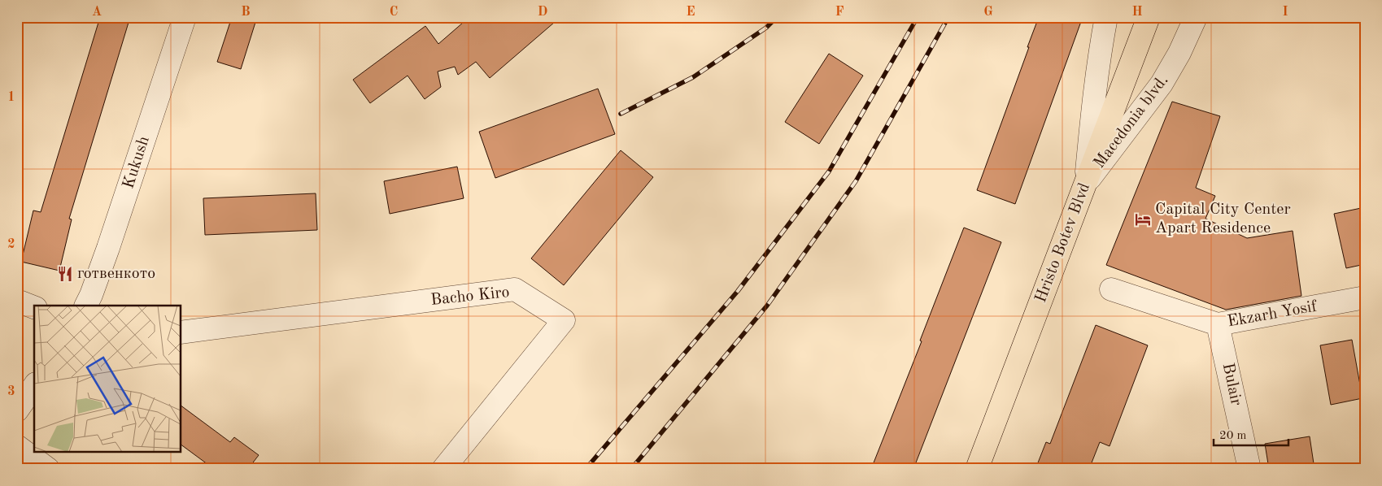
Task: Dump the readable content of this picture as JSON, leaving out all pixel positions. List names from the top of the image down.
{
  "streets": {
    "main road": ["Hristo Botev Blvd"],
    "street": [
      "Macedonia blvd.",
      "Kukush",
      "Bacho Kiro",
      "Ekzarh Yosif",
      "Bulair"
    ]
  },
  "crossings": [
    ["Macedonia blvd.", "Hristo Botev Blvd"],
    ["Ekzarh Yosif", "Bulair"]
  ],
  "places": {
    "hotel": ["Capital City Center Apart Residence"],
    "restaurant": ["готвенкото"]
  },
  "scale_bar": "20 m",
  "grid": {
    "columns": [
      "A",
      "B",
      "C",
      "D",
      "E",
      "F",
      "G",
      "H",
      "I"
    ],
    "rows": ["1", "2", "3"]
  }
}
